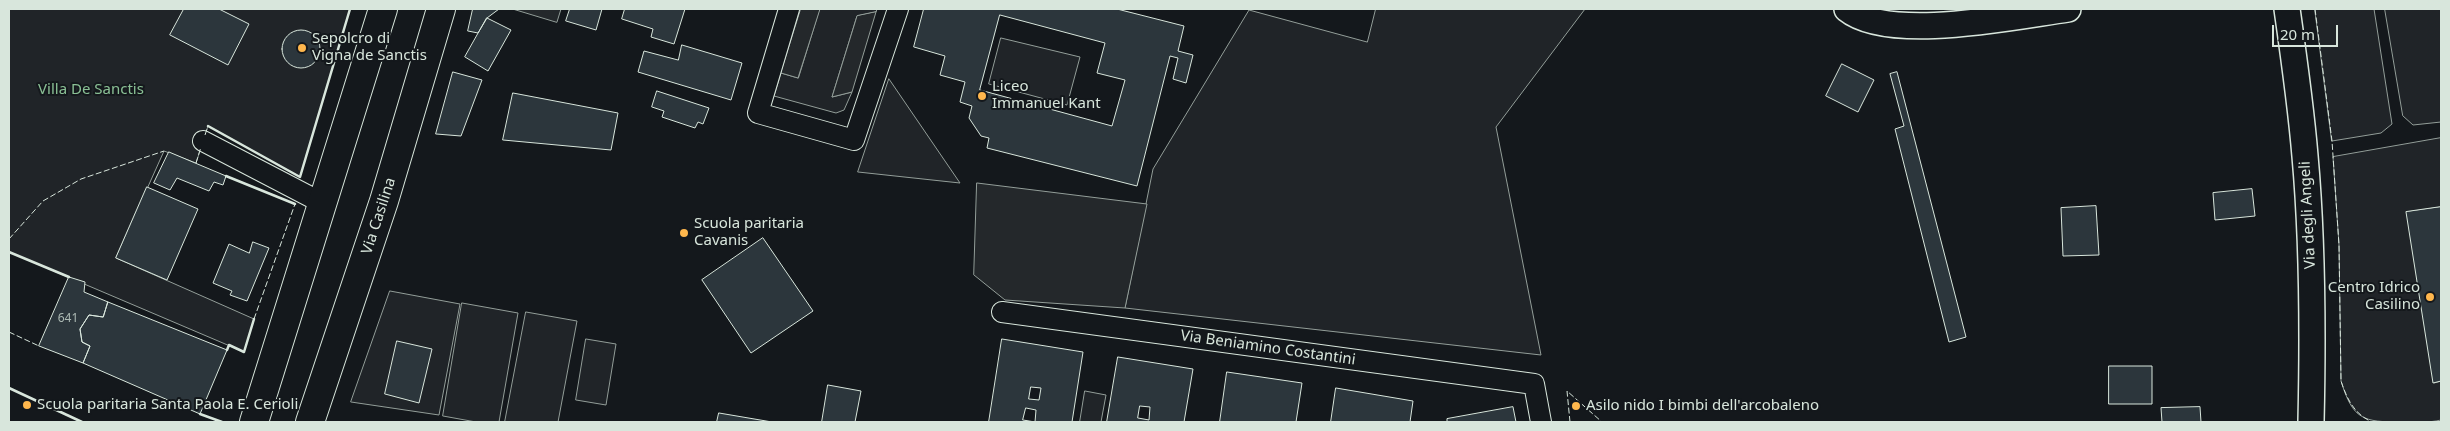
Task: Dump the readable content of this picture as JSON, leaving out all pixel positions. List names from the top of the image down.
{
  "streets": {
    "main road": ["Via Casilina"],
    "street": ["Via degli Angeli", "Via Beniamino Costantini"]
  },
  "parks": ["Villa De Sanctis"],
  "places": [
    "Sepolcro di Vigna de Sanctis",
    "Liceo Immanuel Kant",
    "Scuola paritaria Cavanis",
    "Centro Idrico Casilino",
    "Scuola paritaria Santa Paola E. Cerioli",
    "Asilo nido I bimbi dell'arcobaleno"
  ],
  "house_numbers": ["641"],
  "scale_bar": "20 m"
}
